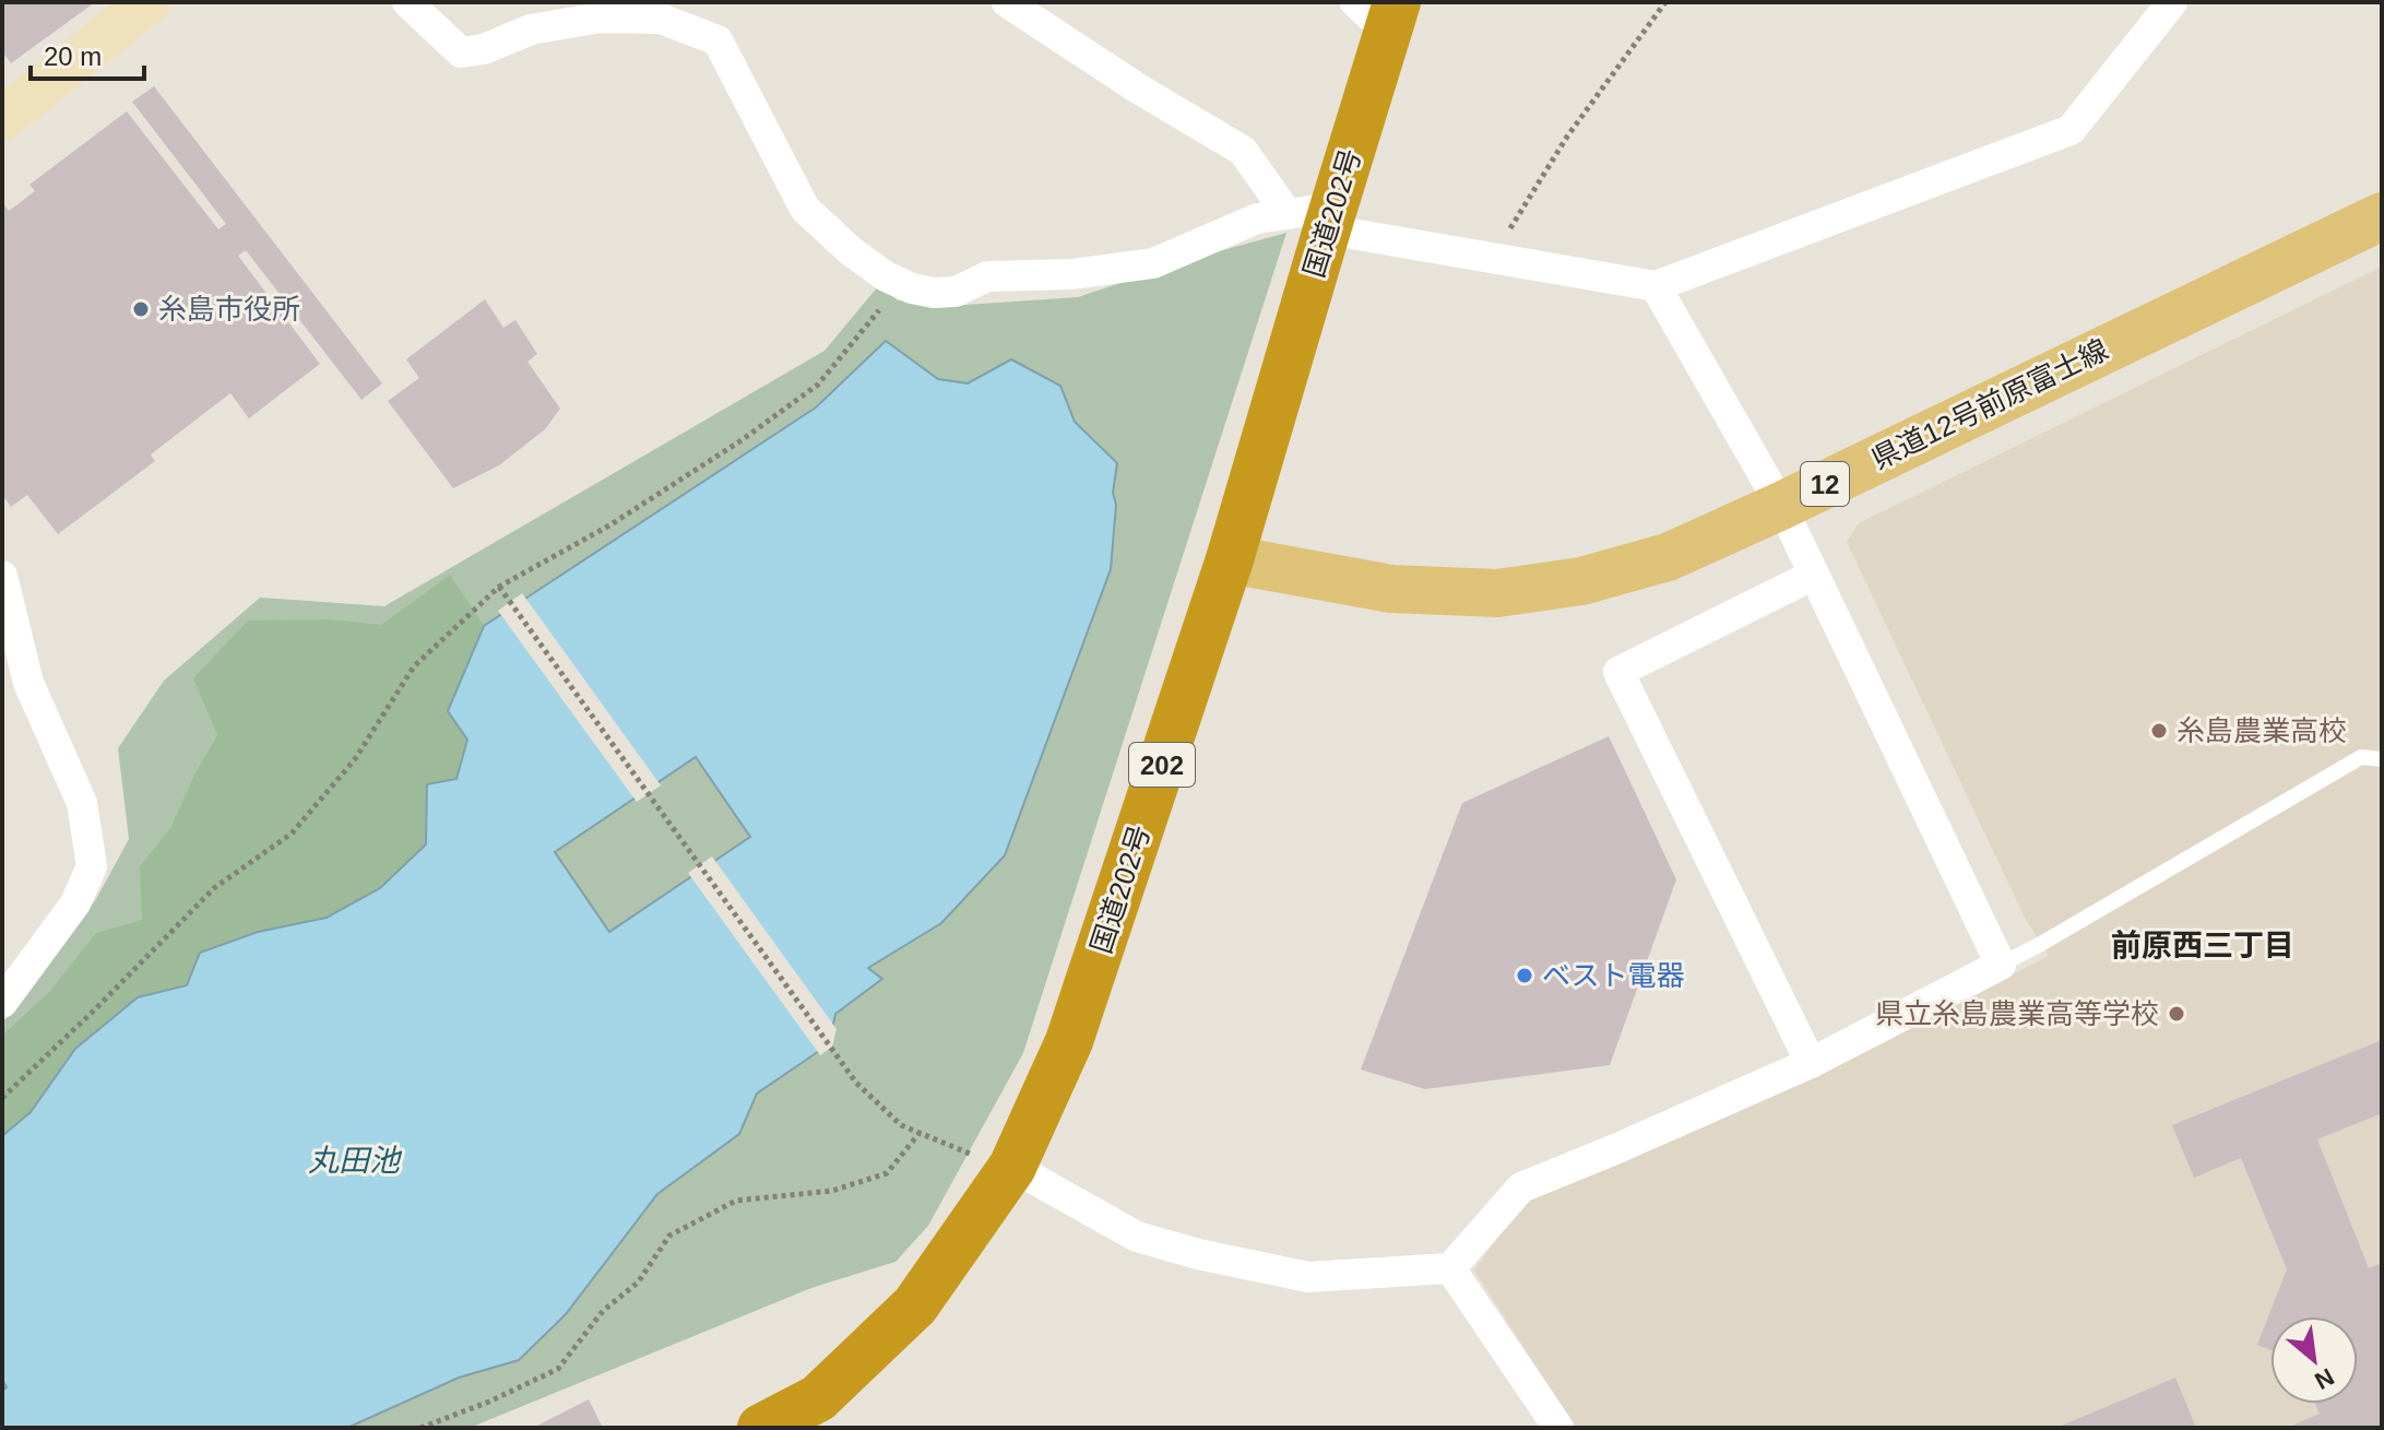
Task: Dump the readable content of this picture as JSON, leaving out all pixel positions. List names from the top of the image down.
{
  "streets": {
    "highway": ["国道202号", "202"],
    "main road": ["県道12号前原富士線", "12"]
  },
  "crossings": [
    ["国道202号", "県道12号前原富士線"]
  ],
  "districts": ["前原西三丁目"],
  "water": ["丸田池"],
  "places": [
    "糸島市役所",
    "糸島農業高校",
    "ベスト電器",
    "県立糸島農業高等学校"
  ],
  "scale_bar": "20 m",
  "north": "bottom right"
}
